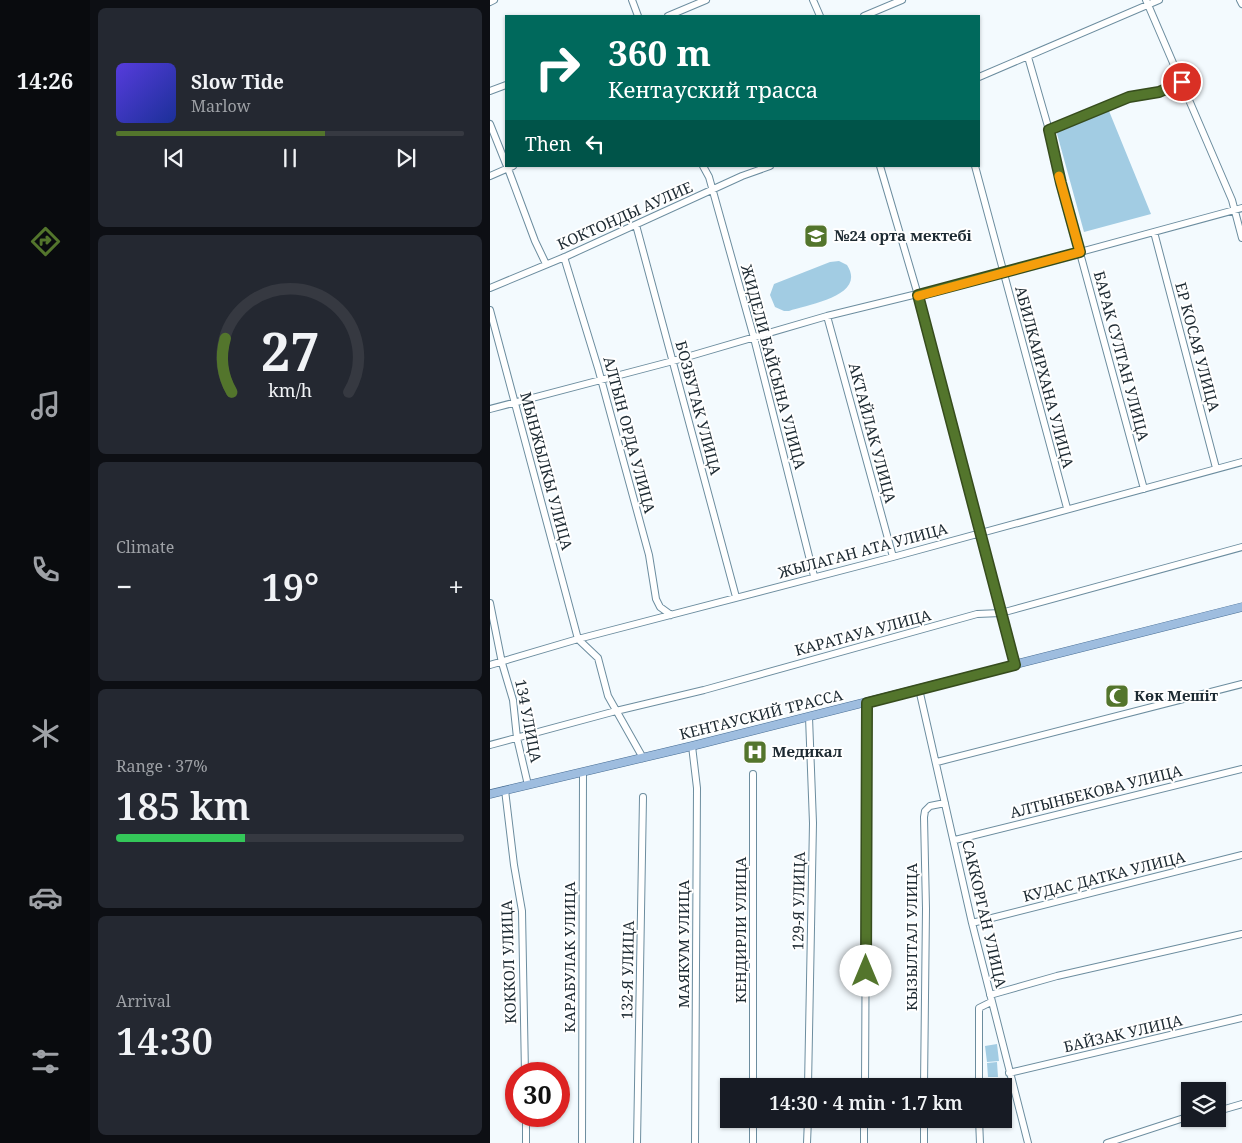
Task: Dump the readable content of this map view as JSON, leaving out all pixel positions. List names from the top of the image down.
{
  "streets": {
    "main road": ["КЕНТАУСКИЙ ТРАССА"],
    "street": [
      "КОКТОНДЫ АУЛИЕ",
      "ЕР КОСАЯ УЛИЦА",
      "БАРАК СУЛТАН УЛИЦА",
      "ЖИДЕЛИ БАЙСЫНА УЛИЦА",
      "АБИЛКАИРХАНА УЛИЦА",
      "БОЗБУТАК УЛИЦА",
      "АКТАЙЛАК УЛИЦА",
      "АЛТЫН ОРДА УЛИЦА",
      "МЫНЖЫЛКЫ УЛИЦА",
      "ЖЫЛАГАН АТА УЛИЦА",
      "КАРАТАУА УЛИЦА",
      "134 УЛИЦА",
      "АЛТЫНБЕКОВА УЛИЦА",
      "КУДАС ДАТКА УЛИЦА",
      "129-Я УЛИЦА",
      "САККОРГАН УЛИЦА",
      "КЕНДИРЛИ УЛИЦА",
      "КЫЗЫЛТАЛ УЛИЦА",
      "МАЯКУМ УЛИЦА",
      "КАРАБУЛАК УЛИЦА",
      "КОККОЛ УЛИЦА",
      "132-Я УЛИЦА",
      "БАЙЗАК УЛИЦА"
    ]
  },
  "crossings": [
    ["КОКТОНДЫ АУЛИЕ", "ЖИДЕЛИ БАЙСЫНА УЛИЦА"],
    ["КОКТОНДЫ АУЛИЕ", "БОЗБУТАК УЛИЦА"],
    ["КОКТОНДЫ АУЛИЕ", "АЛТЫН ОРДА УЛИЦА"],
    ["ЕР КОСАЯ УЛИЦА", "ЖЫЛАГАН АТА УЛИЦА"],
    ["БАРАК СУЛТАН УЛИЦА", "ЖЫЛАГАН АТА УЛИЦА"],
    ["ЖИДЕЛИ БАЙСЫНА УЛИЦА", "ЖЫЛАГАН АТА УЛИЦА"],
    ["АБИЛКАИРХАНА УЛИЦА", "ЖЫЛАГАН АТА УЛИЦА"],
    ["БОЗБУТАК УЛИЦА", "ЖЫЛАГАН АТА УЛИЦА"],
    ["АКТАЙЛАК УЛИЦА", "ЖЫЛАГАН АТА УЛИЦА"],
    ["АЛТЫН ОРДА УЛИЦА", "ЖЫЛАГАН АТА УЛИЦА"],
    ["МЫНЖЫЛКЫ УЛИЦА", "ЖЫЛАГАН АТА УЛИЦА"],
    ["ЖЫЛАГАН АТА УЛИЦА", "134 УЛИЦА"],
    ["КАРАТАУА УЛИЦА", "134 УЛИЦА"],
    ["КЕНТАУСКИЙ ТРАССА", "134 УЛИЦА"],
    ["КЕНТАУСКИЙ ТРАССА", "129-Я УЛИЦА"],
    ["КЕНТАУСКИЙ ТРАССА", "САККОРГАН УЛИЦА"],
    ["КЕНТАУСКИЙ ТРАССА", "МАЯКУМ УЛИЦА"],
    ["КЕНТАУСКИЙ ТРАССА", "КАРАБУЛАК УЛИЦА"],
    ["КЕНТАУСКИЙ ТРАССА", "КОККОЛ УЛИЦА"],
    ["АЛТЫНБЕКОВА УЛИЦА", "САККОРГАН УЛИЦА"],
    ["КУДАС ДАТКА УЛИЦА", "САККОРГАН УЛИЦА"],
    ["САККОРГАН УЛИЦА", "КЫЗЫЛТАЛ УЛИЦА"],
    ["САККОРГАН УЛИЦА", "БАЙЗАК УЛИЦА"]
  ],
  "places": {
    "school or university": ["№24 орта мектебі"],
    "mosque": ["Көк Мешіт"],
    "hospital": ["Медикал"]
  },
  "page": {
    "tabs": "14:26",
    "turn": ["360 m", "Кентауский трасса"],
    "song": ["Slow Tide", "Marlow"],
    "then": "Then",
    "tile": [
      "Climate",
      ["Range · 37%", "185 km"],
      ["Arrival", "14:30"]
    ],
    "heat": ["−", "19°", "+"],
    "limit": "30",
    "trip": "14:30 · 4 min · 1.7 km",
    "gauge": ["27", "km/h"]
  }
}
